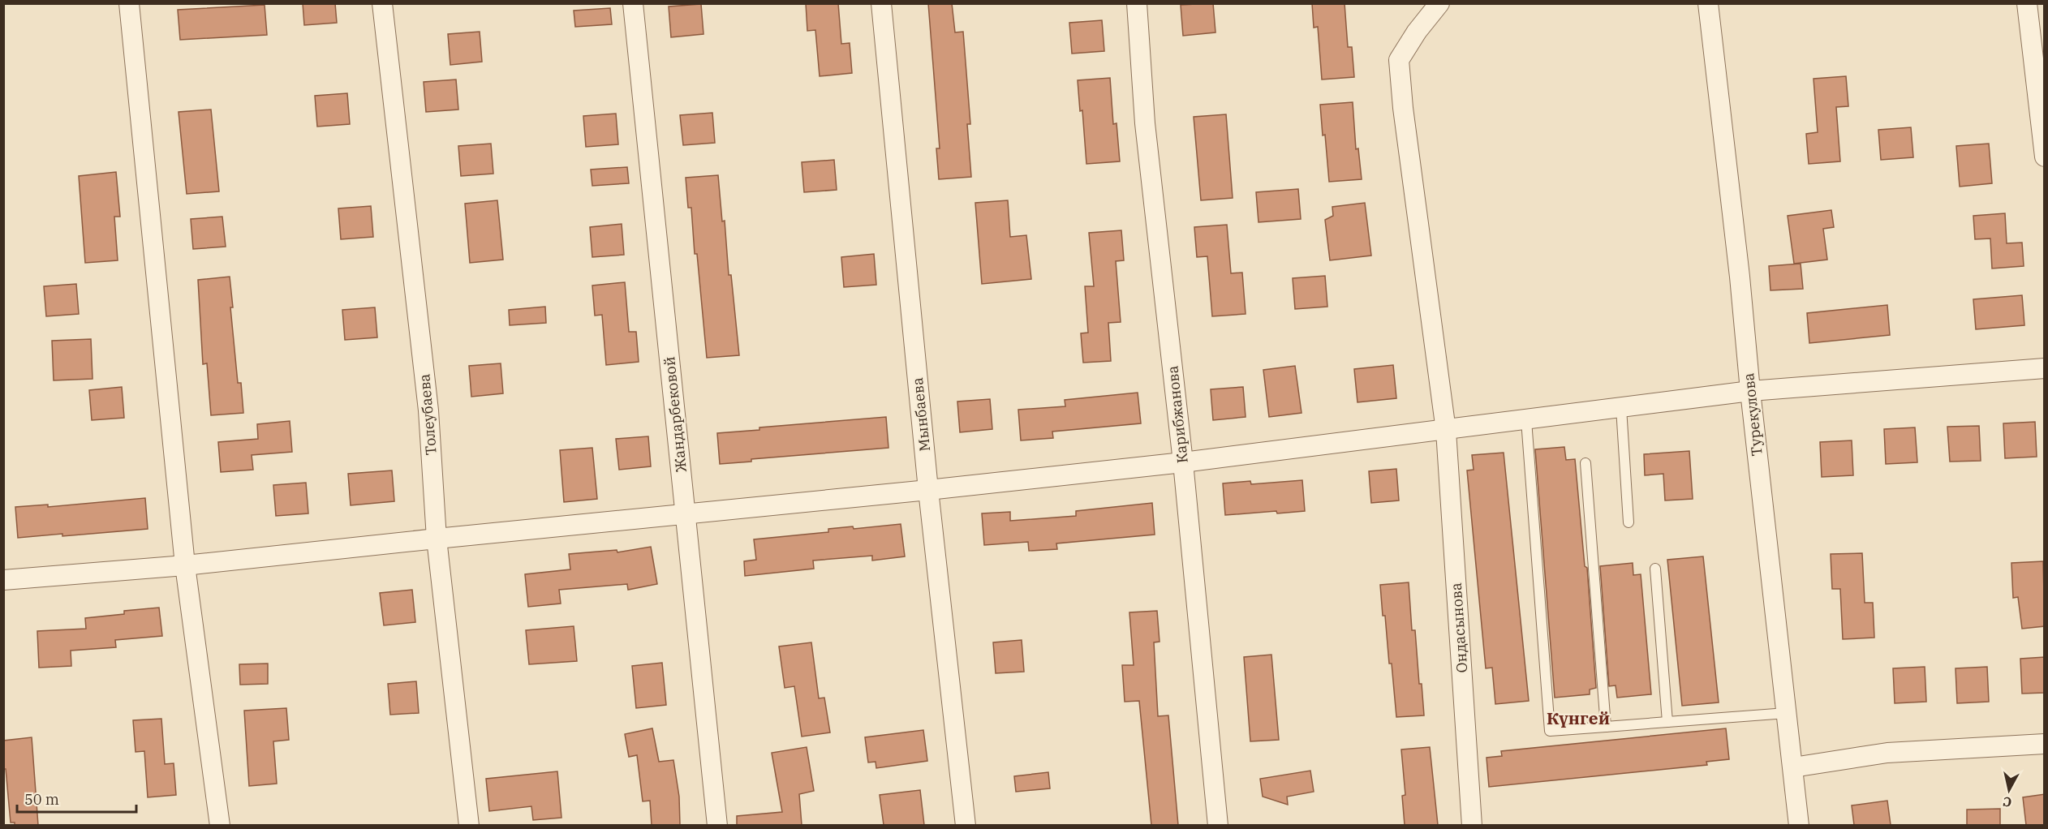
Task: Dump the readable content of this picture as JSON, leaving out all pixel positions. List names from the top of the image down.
{
  "streets": {
    "street": [
      "Толеубаева",
      "Жандарбековой",
      "Мынбаева",
      "Карибжанова",
      "Турекулова",
      "Ондасынова"
    ]
  },
  "districts": ["Күнгей"],
  "scale_bar": "50 m",
  "north": "bottom"
}
